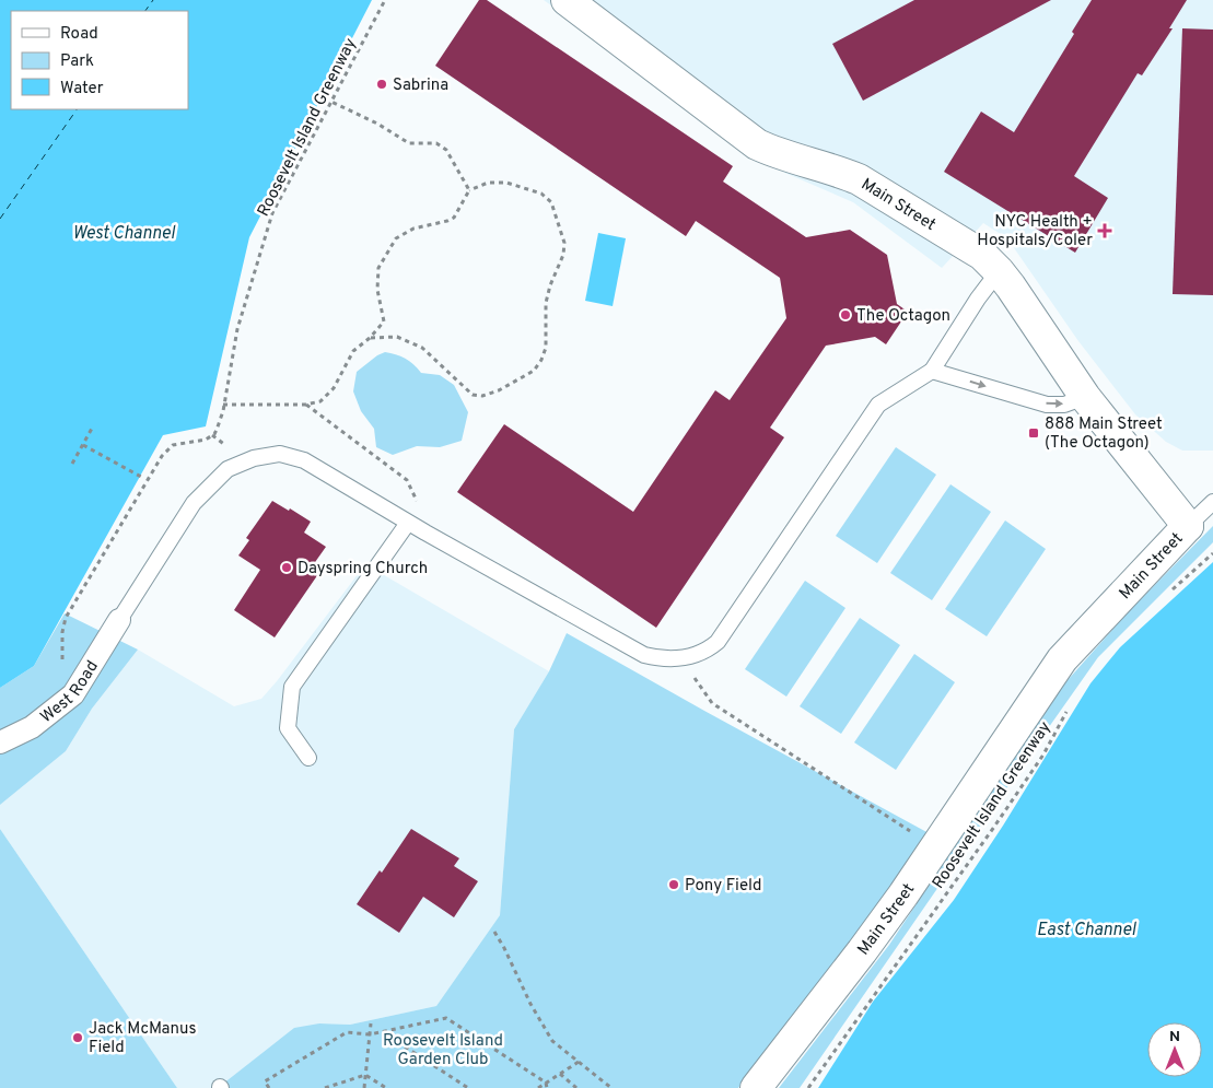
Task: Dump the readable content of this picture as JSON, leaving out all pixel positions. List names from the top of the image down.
{
  "streets": {
    "street": ["Main Street", "West Road"],
    "path": ["Roosevelt Island Greenway"]
  },
  "water": ["West Channel", "East Channel"],
  "parks": ["Roosevelt Island Garden Club"],
  "places": {
    "other": [
      "Sabrina",
      "The Octagon",
      "Dayspring Church",
      "Pony Field",
      "Jack McManus Field"
    ],
    "health": ["NYC Health + Hospitals/Coler"],
    "transit": ["888 Main Street (The Octagon)"]
  },
  "legend": ["Road", "Park", "Water"],
  "north": "top"
}
